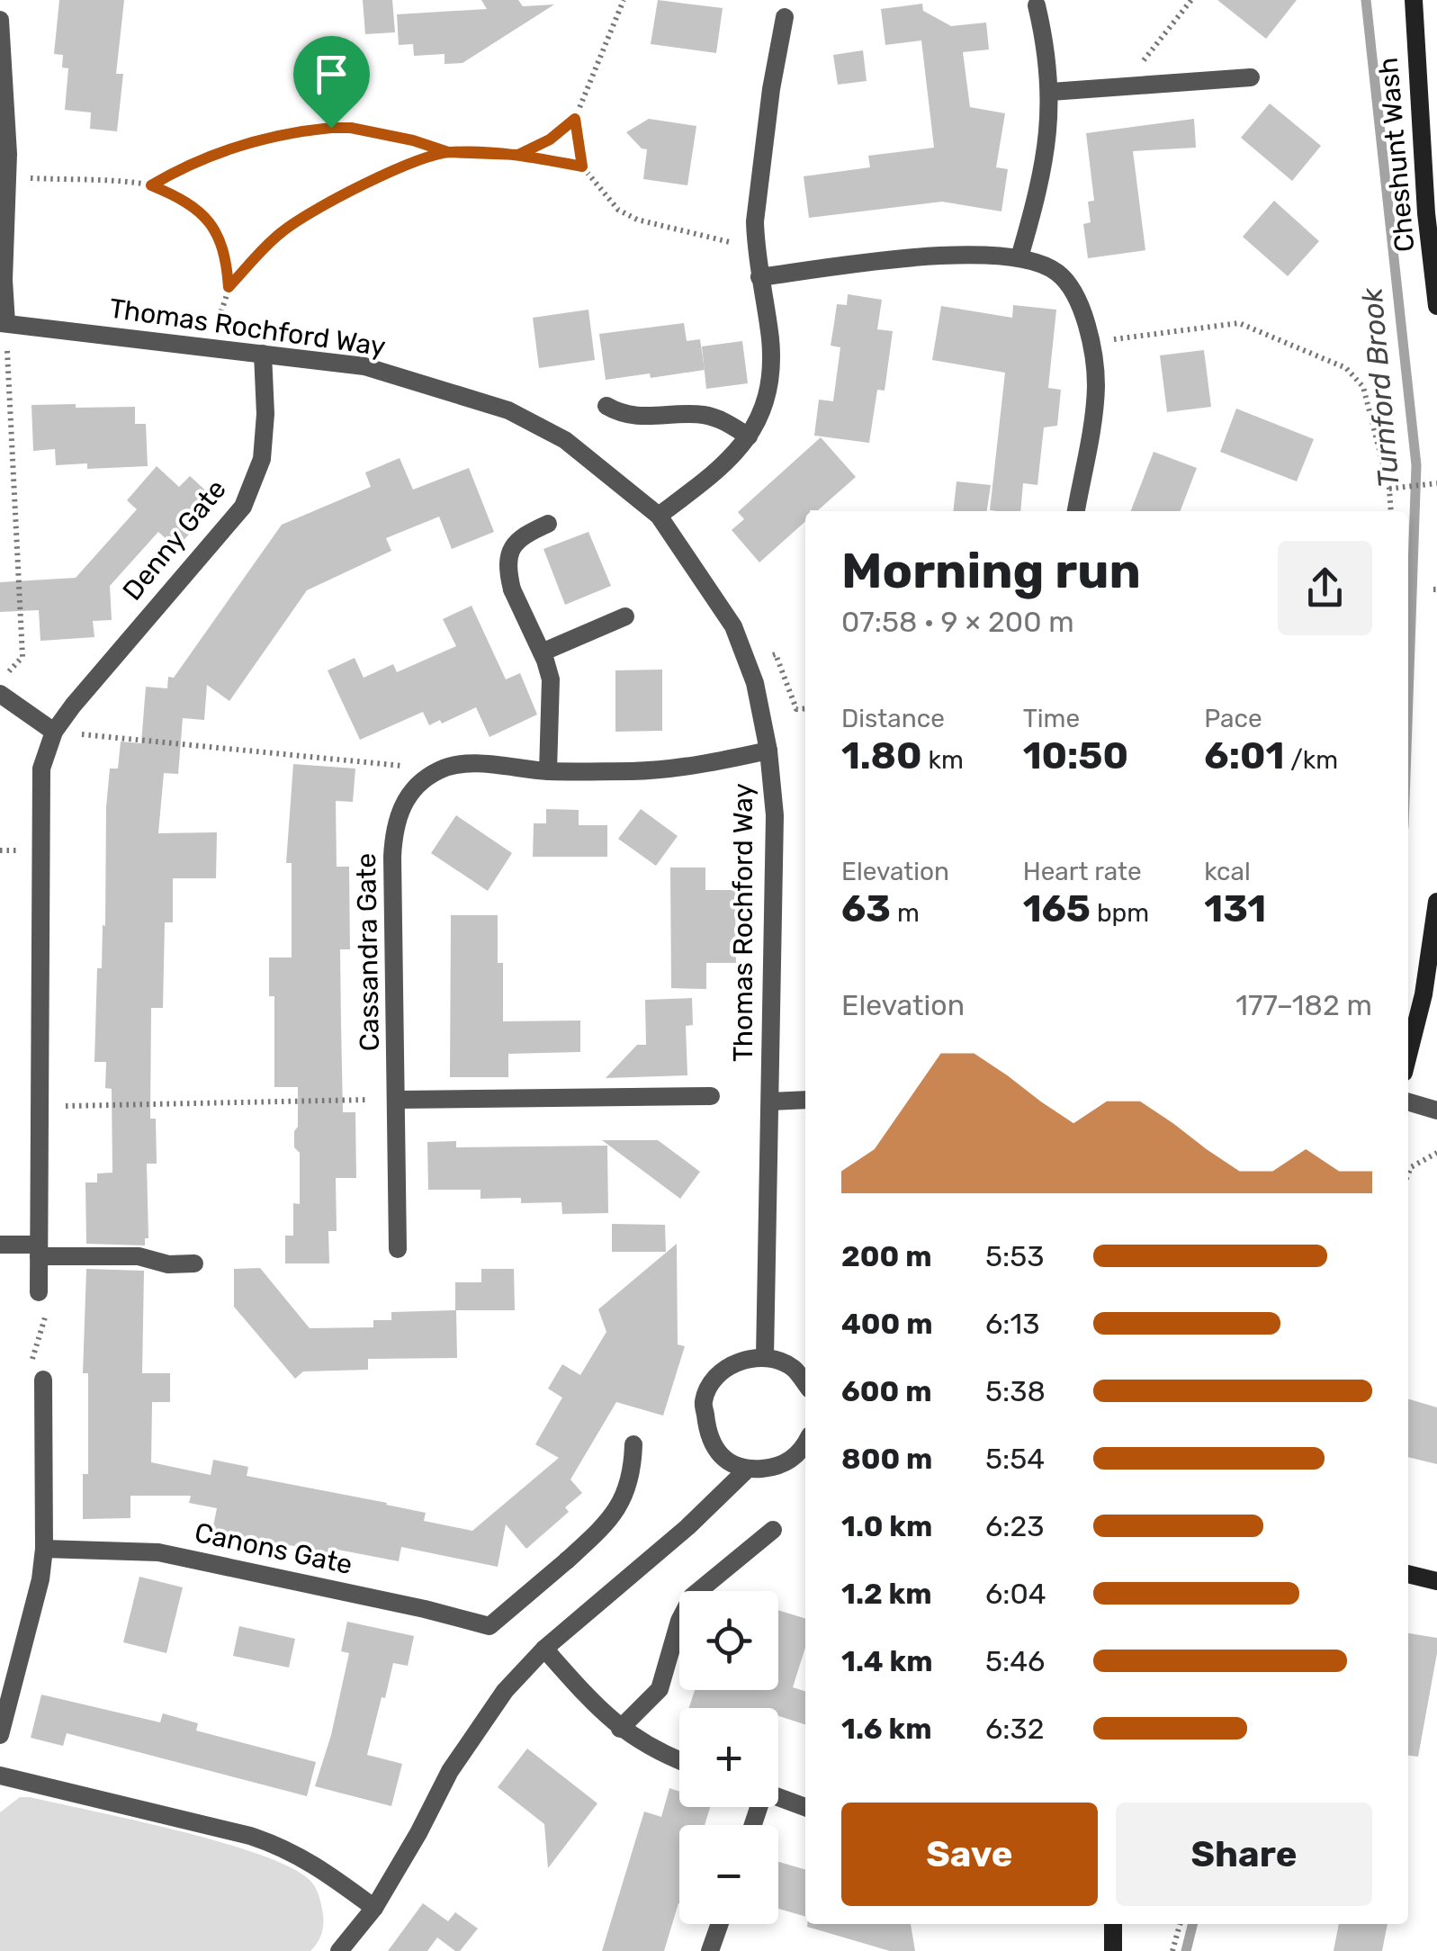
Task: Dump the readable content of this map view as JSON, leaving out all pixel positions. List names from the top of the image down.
{
  "streets": {
    "main road": ["Cheshunt Wash"],
    "street": [
      "Thomas Rochford Way",
      "Denny Gate",
      "Cassandra Gate",
      "Canons Gate"
    ]
  },
  "crossings": [
    ["Thomas Rochford Way", "Denny Gate"]
  ],
  "water": ["Turnford Brook"],
  "page": {
    "heading": ["Morning run", "07:58 · 9 × 200 m"],
    "stats": [
      ["Distance", "1.80 km"],
      ["Time", "10:50"],
      ["Pace", "6:01 /km"],
      ["Elevation", "63 m"],
      ["Heart rate", "165 bpm"],
      ["kcal", "131"]
    ],
    "chart": ["Elevation", "177–182 m"],
    "list": [
      {
        "name": "200 m",
        "note": "5:53"
      },
      {
        "name": "400 m",
        "note": "6:13"
      },
      {
        "name": "600 m",
        "note": "5:38"
      },
      {
        "name": "800 m",
        "note": "5:54"
      },
      {
        "name": "1.0 km",
        "note": "6:23"
      },
      {
        "name": "1.2 km",
        "note": "6:04"
      },
      {
        "name": "1.4 km",
        "note": "5:46"
      },
      {
        "name": "1.6 km",
        "note": "6:32"
      }
    ],
    "map_buttons": ["+", "−"],
    "buttons": ["Save", "Share"]
  }
}
